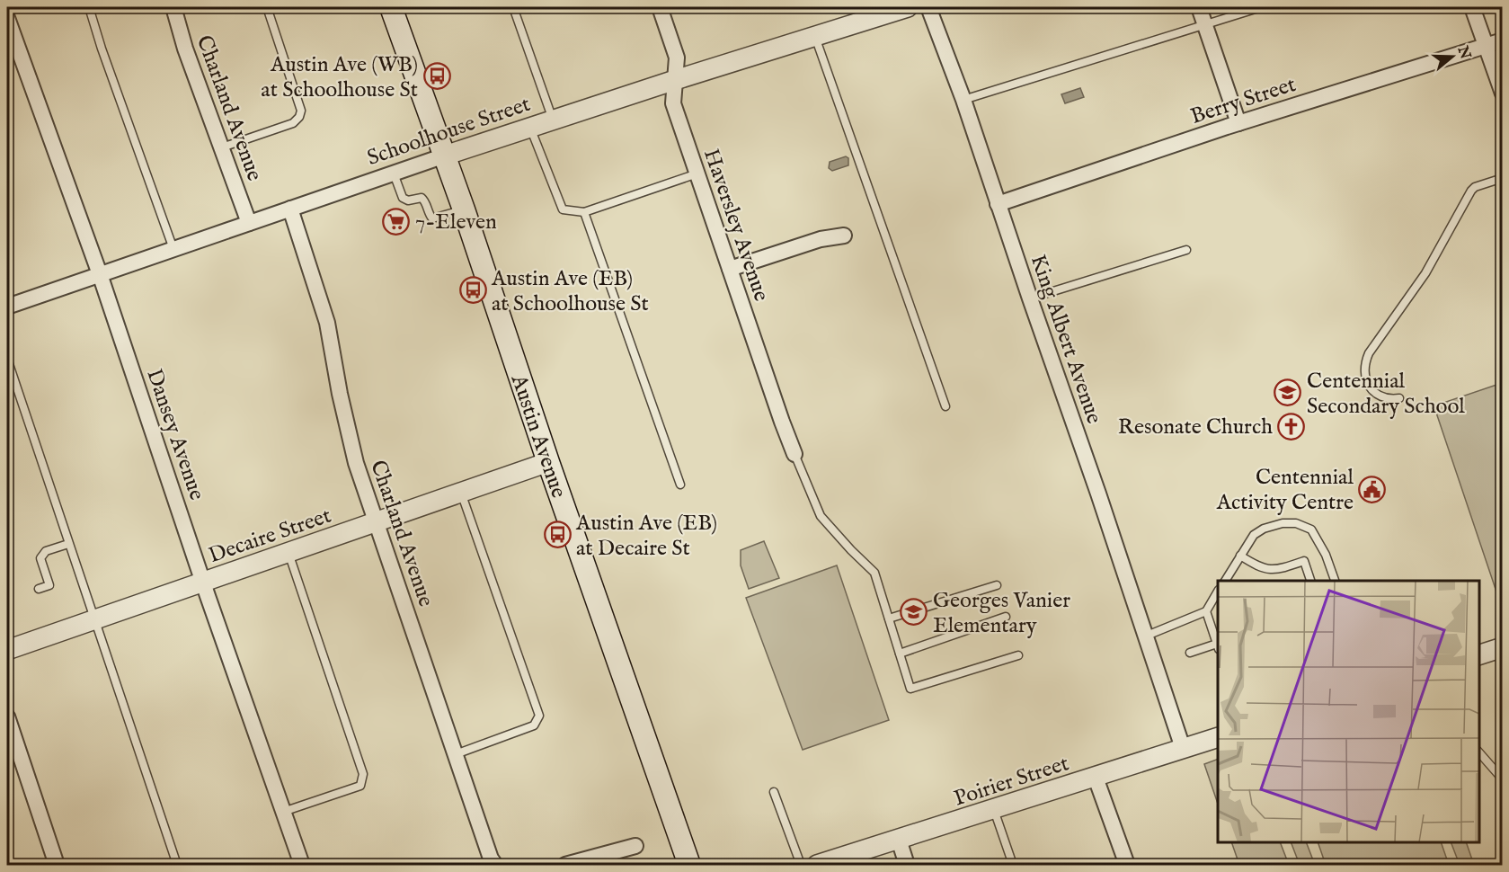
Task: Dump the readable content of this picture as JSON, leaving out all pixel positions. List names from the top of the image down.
{
  "streets": {
    "main road": ["Austin Avenue"],
    "street": [
      "Berry Street",
      "Charland Avenue",
      "Schoolhouse Street",
      "Haversley Avenue",
      "King Albert Avenue",
      "Dansey Avenue",
      "Decaire Street",
      "Poirier Street"
    ]
  },
  "crossings": [
    ["Berry Street", "King Albert Avenue"],
    ["Charland Avenue", "Schoolhouse Street"],
    ["Charland Avenue", "Decaire Street"],
    ["Schoolhouse Street", "Haversley Avenue"],
    ["Schoolhouse Street", "Dansey Avenue"],
    ["Schoolhouse Street", "Austin Avenue"],
    ["King Albert Avenue", "Poirier Street"],
    ["Dansey Avenue", "Decaire Street"],
    ["Austin Avenue", "Decaire Street"]
  ],
  "places": {
    "bus stop": ["Austin Ave (WB) at Schoolhouse St", "Austin Ave (EB) at Schoolhouse St", "Austin Ave (EB) at Decaire St"],
    "supermarket": ["7-Eleven"],
    "school or university": ["Centennial Secondary School", "Georges Vanier Elementary"],
    "church": ["Resonate Church"],
    "public building": ["Centennial Activity Centre"]
  },
  "north": "right"
}
